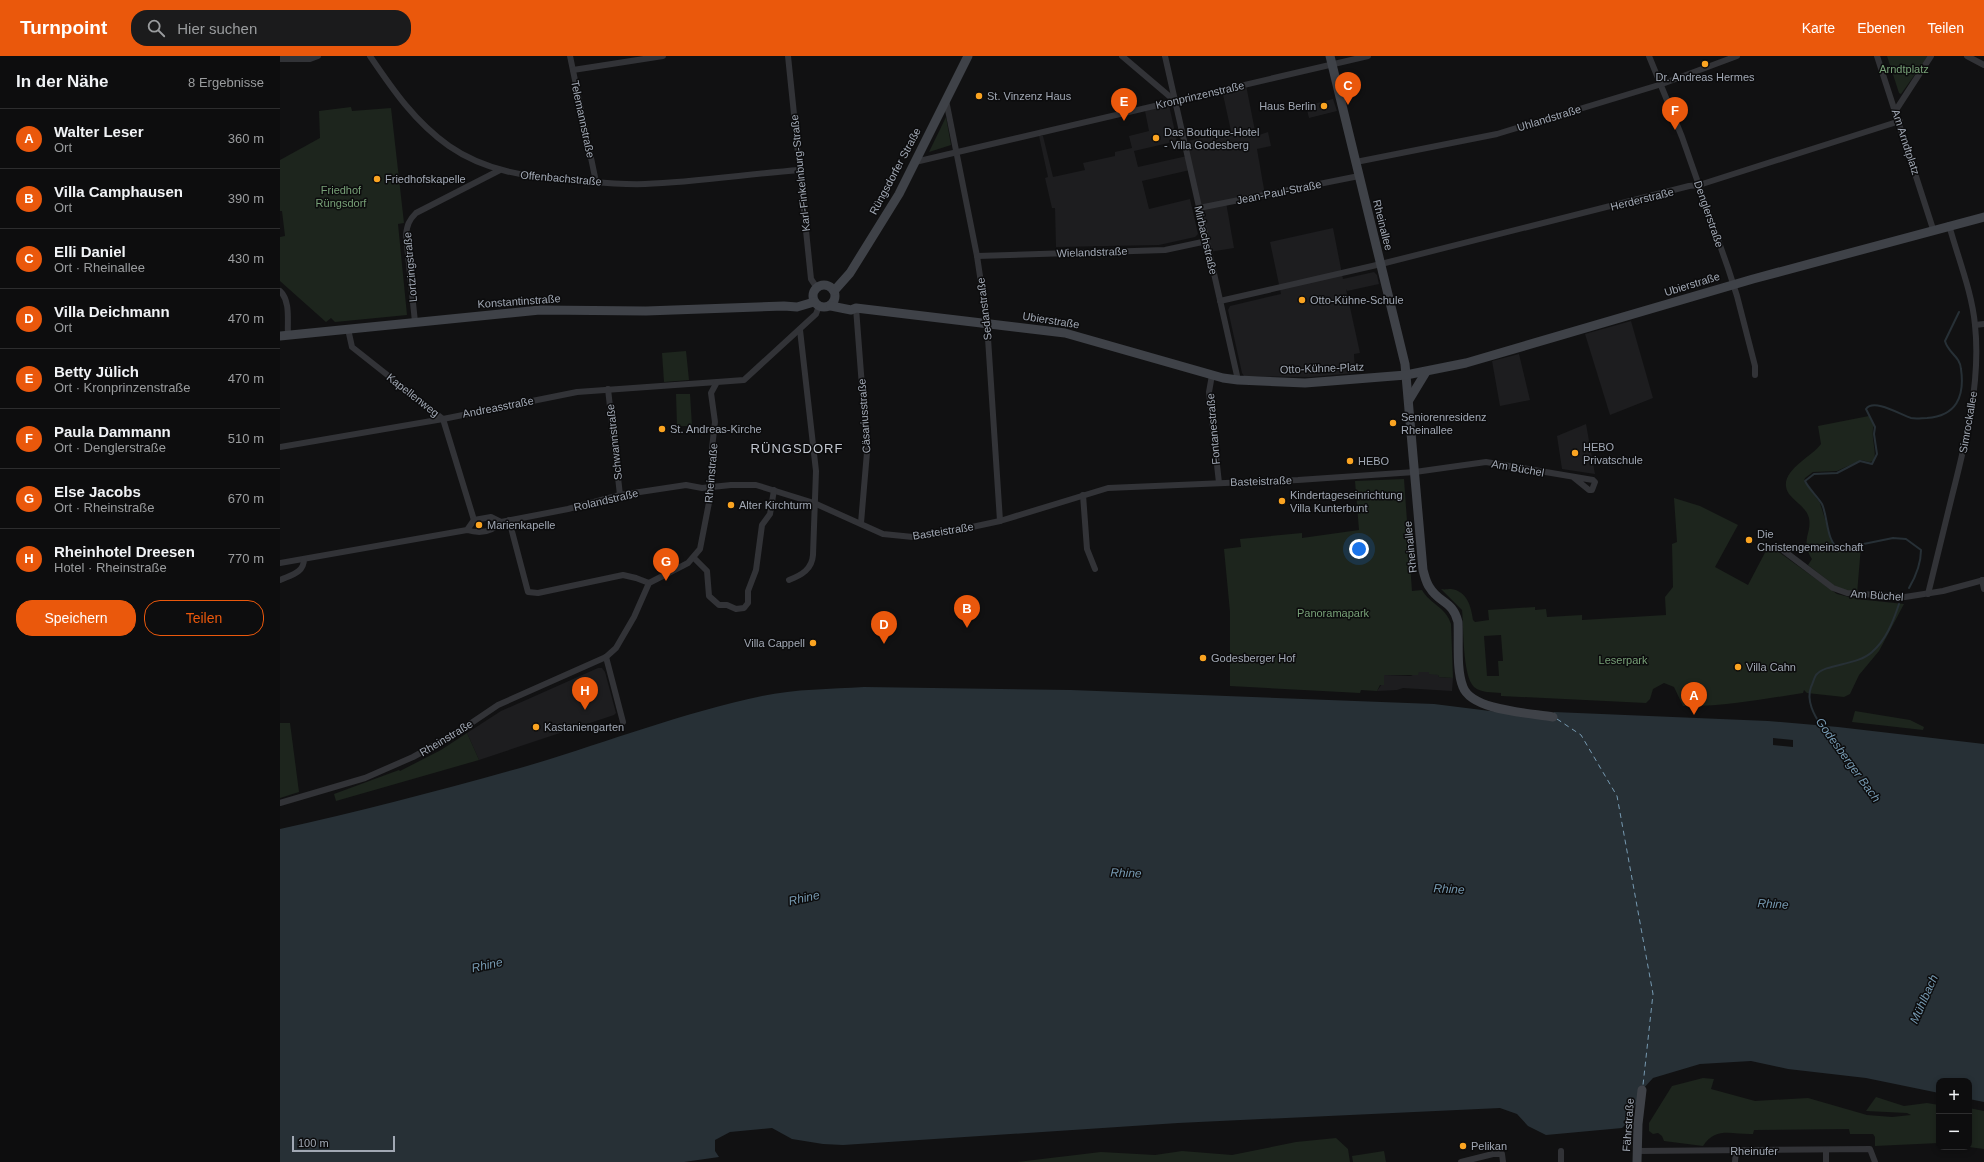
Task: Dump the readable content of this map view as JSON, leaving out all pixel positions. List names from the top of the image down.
{
  "streets": {
    "main road": [
      "Rüngsdorfer Straße",
      "Rheinallee",
      "Ubierstraße",
      "Konstantinstraße",
      "Otto-Kühne-Platz",
      "Fährstraße"
    ],
    "street": [
      "Kronprinzenstraße",
      "Uhlandstraße",
      "Telemannstraße",
      "Am Arndtplatz",
      "Karl-Finkelnburg-Straße",
      "Offenbachstraße",
      "Jean-Paul-Straße",
      "Herderstraße",
      "Denglerstraße",
      "Mirbachstraße",
      "Wielandstraße",
      "Lortzingstraße",
      "Sedanstraße",
      "Kapellenweg",
      "Andreasstraße",
      "Cäsariusstraße",
      "Simrockallee",
      "Fontanestraße",
      "Schwannstraße",
      "Am Büchel",
      "Rheinstraße",
      "Basteistraße",
      "Rolandstraße",
      "Rheinufer"
    ]
  },
  "crossings": [
    ["Kronprinzenstraße", "Rüngsdorfer Straße"],
    ["Kronprinzenstraße", "Rheinallee"],
    ["Kronprinzenstraße", "Mirbachstraße"],
    ["Kronprinzenstraße", "Sedanstraße"],
    ["Uhlandstraße", "Denglerstraße"],
    ["Uhlandstraße", "Rheinallee"],
    ["Telemannstraße", "Offenbachstraße"],
    ["Am Arndtplatz", "Herderstraße"],
    ["Am Arndtplatz", "Ubierstraße"],
    ["Rüngsdorfer Straße", "Ubierstraße"],
    ["Rüngsdorfer Straße", "Sedanstraße"],
    ["Karl-Finkelnburg-Straße", "Offenbachstraße"],
    ["Karl-Finkelnburg-Straße", "Konstantinstraße"],
    ["Offenbachstraße", "Lortzingstraße"],
    ["Jean-Paul-Straße", "Rheinallee"],
    ["Jean-Paul-Straße", "Mirbachstraße"],
    ["Herderstraße", "Denglerstraße"],
    ["Herderstraße", "Rheinallee"],
    ["Denglerstraße", "Ubierstraße"],
    ["Rheinallee", "Ubierstraße"],
    ["Rheinallee", "Otto-Kühne-Platz"],
    ["Rheinallee", "Am Büchel"],
    ["Rheinallee", "Basteistraße"],
    ["Mirbachstraße", "Wielandstraße"],
    ["Mirbachstraße", "Ubierstraße"],
    ["Mirbachstraße", "Otto-Kühne-Platz"],
    ["Wielandstraße", "Sedanstraße"],
    ["Lortzingstraße", "Konstantinstraße"],
    ["Ubierstraße", "Sedanstraße"],
    ["Ubierstraße", "Otto-Kühne-Platz"],
    ["Ubierstraße", "Cäsariusstraße"],
    ["Ubierstraße", "Simrockallee"],
    ["Ubierstraße", "Fontanestraße"],
    ["Konstantinstraße", "Kapellenweg"],
    ["Sedanstraße", "Basteistraße"],
    ["Kapellenweg", "Andreasstraße"],
    ["Kapellenweg", "Rolandstraße"],
    ["Andreasstraße", "Schwannstraße"],
    ["Andreasstraße", "Rheinstraße"],
    ["Cäsariusstraße", "Basteistraße"],
    ["Simrockallee", "Am Büchel"],
    ["Fontanestraße", "Basteistraße"],
    ["Schwannstraße", "Rolandstraße"],
    ["Am Büchel", "Basteistraße"],
    ["Rheinstraße", "Basteistraße"],
    ["Rheinstraße", "Rolandstraße"],
    ["Basteistraße", "Rolandstraße"],
    ["Fährstraße", "Rheinufer"]
  ],
  "districts": ["RÜNGSDORF"],
  "water": ["Godesberger Bach", "Rhine", "Mühlbach"],
  "parks": [
    "Arndtplatz",
    "Friedhof Rüngsdorf",
    "Panoramapark",
    "Leserpark"
  ],
  "places": [
    "Dr. Andreas Hermes",
    "St. Vinzenz Haus",
    "Haus Berlin",
    "Das Boutique-Hotel - Villa Godesberg",
    "Friedhofskapelle",
    "Otto-Kühne-Schule",
    "Seniorenresidenz Rheinallee",
    "St. Andreas-Kirche",
    "HEBO Privatschule",
    "HEBO",
    "Kindertageseinrichtung Villa Kunterbunt",
    "Alter Kirchturm",
    "Marienkapelle",
    "Die Christengemeinschaft",
    "Villa Cappell",
    "Godesberger Hof",
    "Villa Cahn",
    "Kastaniengarten",
    "Pelikan"
  ],
  "scale_bar": "100 m",
  "page": {
    "header": "Turnpoint",
    "search": "Hier suchen",
    "nav": ["Karte", "Ebenen", "Teilen"],
    "heading": ["In der Nähe", "8 Ergebnisse"],
    "pins": [
      "C",
      "E",
      "F",
      "G",
      "B",
      "D",
      "H",
      "A"
    ],
    "list": [
      {
        "mark": "A",
        "name": "Walter Leser",
        "note": "Ort",
        "value": "360 m"
      },
      {
        "mark": "B",
        "name": "Villa Camphausen",
        "note": "Ort",
        "value": "390 m"
      },
      {
        "mark": "C",
        "name": "Elli Daniel",
        "note": "Ort · Rheinallee",
        "value": "430 m"
      },
      {
        "mark": "D",
        "name": "Villa Deichmann",
        "note": "Ort",
        "value": "470 m"
      },
      {
        "mark": "E",
        "name": "Betty Jülich",
        "note": "Ort · Kronprinzenstraße",
        "value": "470 m"
      },
      {
        "mark": "F",
        "name": "Paula Dammann",
        "note": "Ort · Denglerstraße",
        "value": "510 m"
      },
      {
        "mark": "G",
        "name": "Else Jacobs",
        "note": "Ort · Rheinstraße",
        "value": "670 m"
      },
      {
        "mark": "H",
        "name": "Rheinhotel Dreesen",
        "note": "Hotel · Rheinstraße",
        "value": "770 m"
      }
    ],
    "buttons": ["Speichern", "Teilen"],
    "map_buttons": ["+", "−"],
    "scale": "100 m"
  }
}
